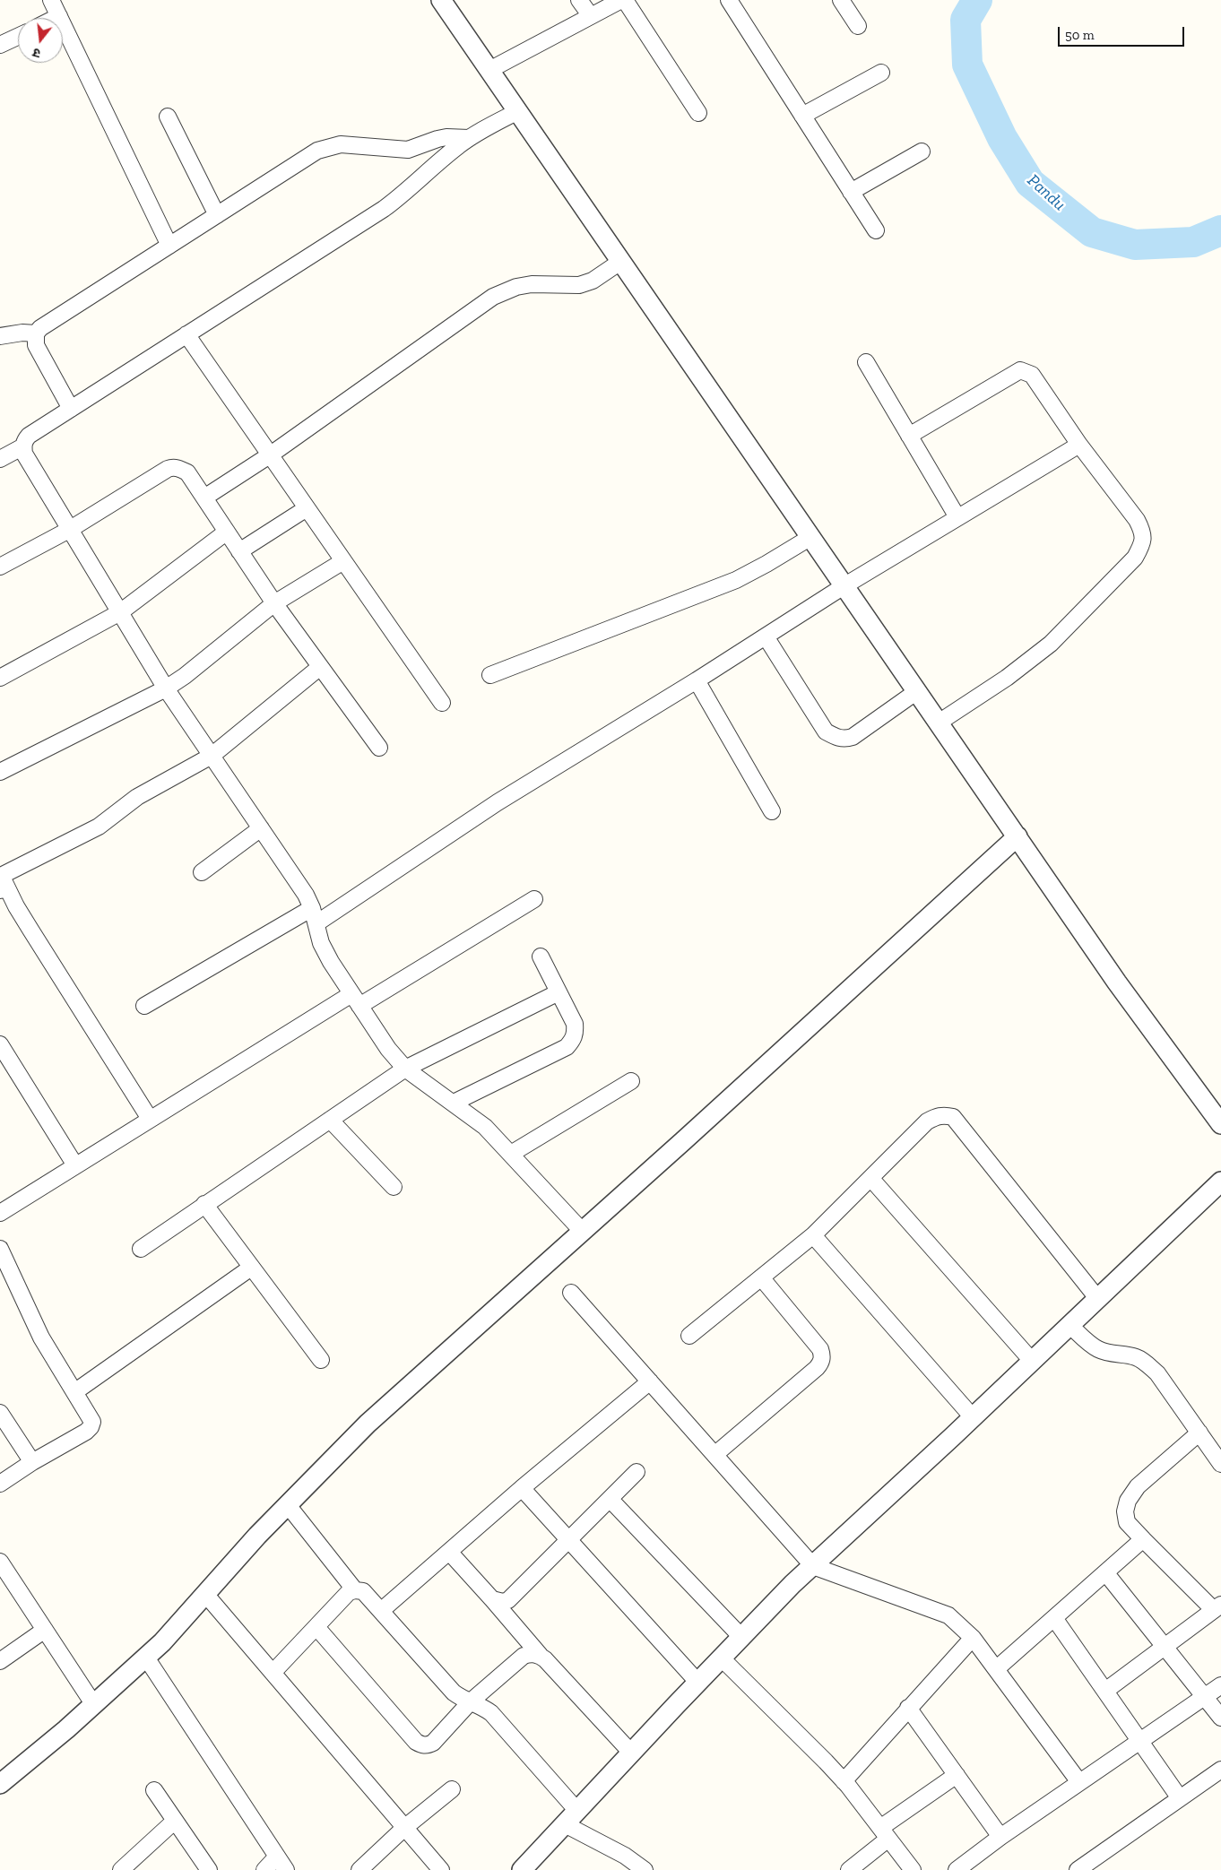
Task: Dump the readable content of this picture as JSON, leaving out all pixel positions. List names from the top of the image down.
{
  "water": ["Pandu"],
  "scale_bar": "50 m",
  "north": "bottom"
}
